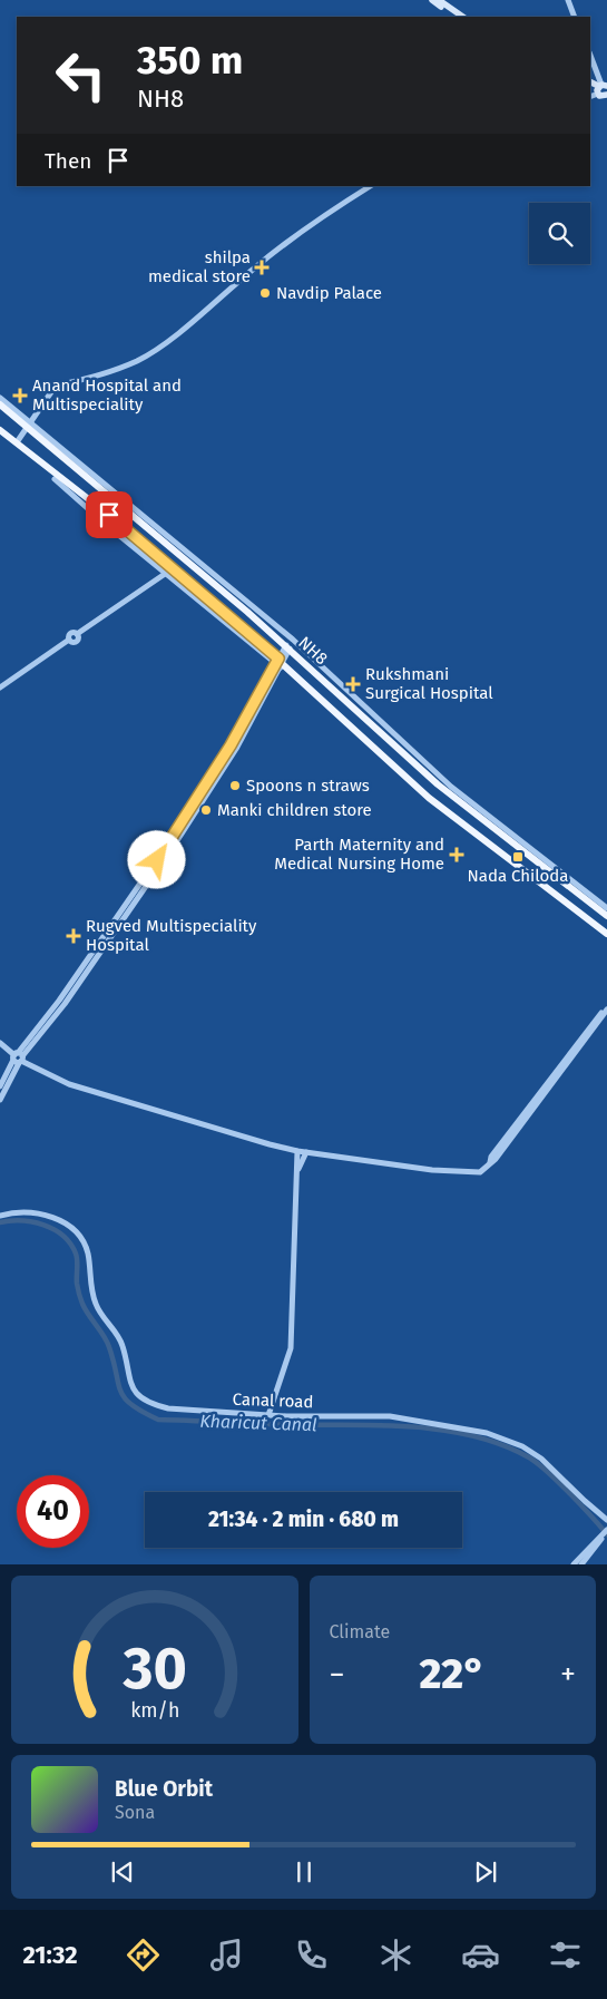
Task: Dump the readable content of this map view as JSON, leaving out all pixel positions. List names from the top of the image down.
{
  "streets": {
    "main road": ["NH8"],
    "street": ["Canal road"]
  },
  "water": ["Kharicut Canal"],
  "places": {
    "health": [
      "shilpa medical store",
      "Anand Hospital and Multispeciality",
      "Rukshmani Surgical Hospital",
      "Parth Maternity and Medical Nursing Home",
      "Rugved Multispeciality Hospital"
    ],
    "other": ["Navdip Palace", "Spoons n straws", "Manki children store"],
    "transit": ["Nada Chiloda"]
  },
  "page": {
    "turn": ["350 m", "NH8"],
    "then": "Then",
    "limit": "40",
    "trip": "21:34 · 2 min · 680 m",
    "tile": "Climate",
    "heat": ["−", "22°", "+"],
    "song": ["Blue Orbit", "Sona"],
    "tabs": "21:32",
    "gauge": ["30", "km/h"]
  }
}
